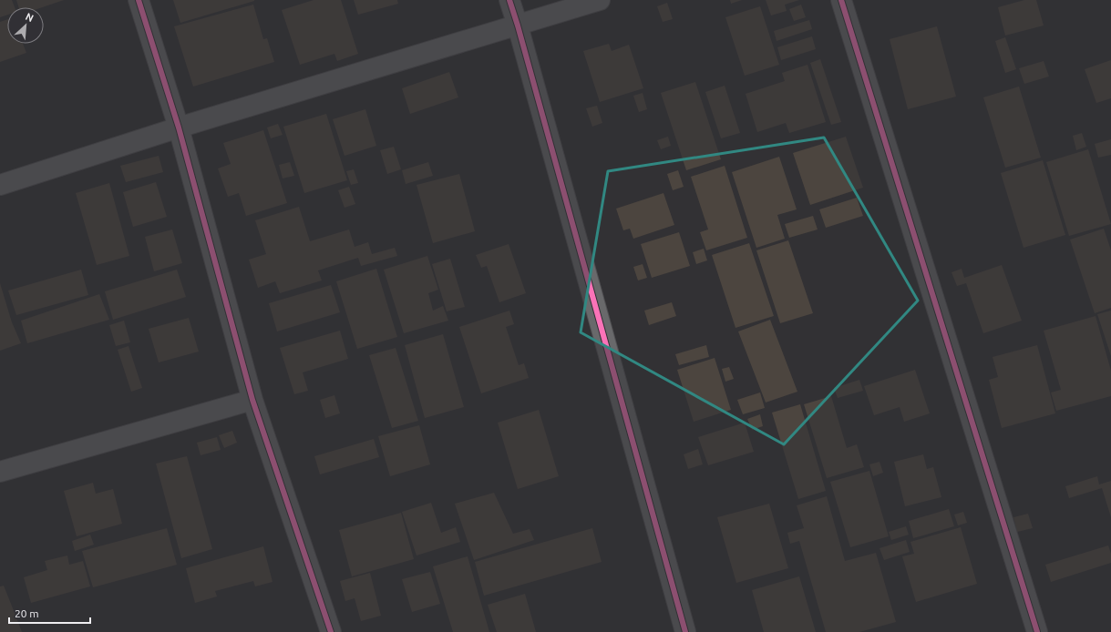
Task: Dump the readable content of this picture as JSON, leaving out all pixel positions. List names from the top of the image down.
{
  "scale_bar": "20 m",
  "north": "top right"
}
